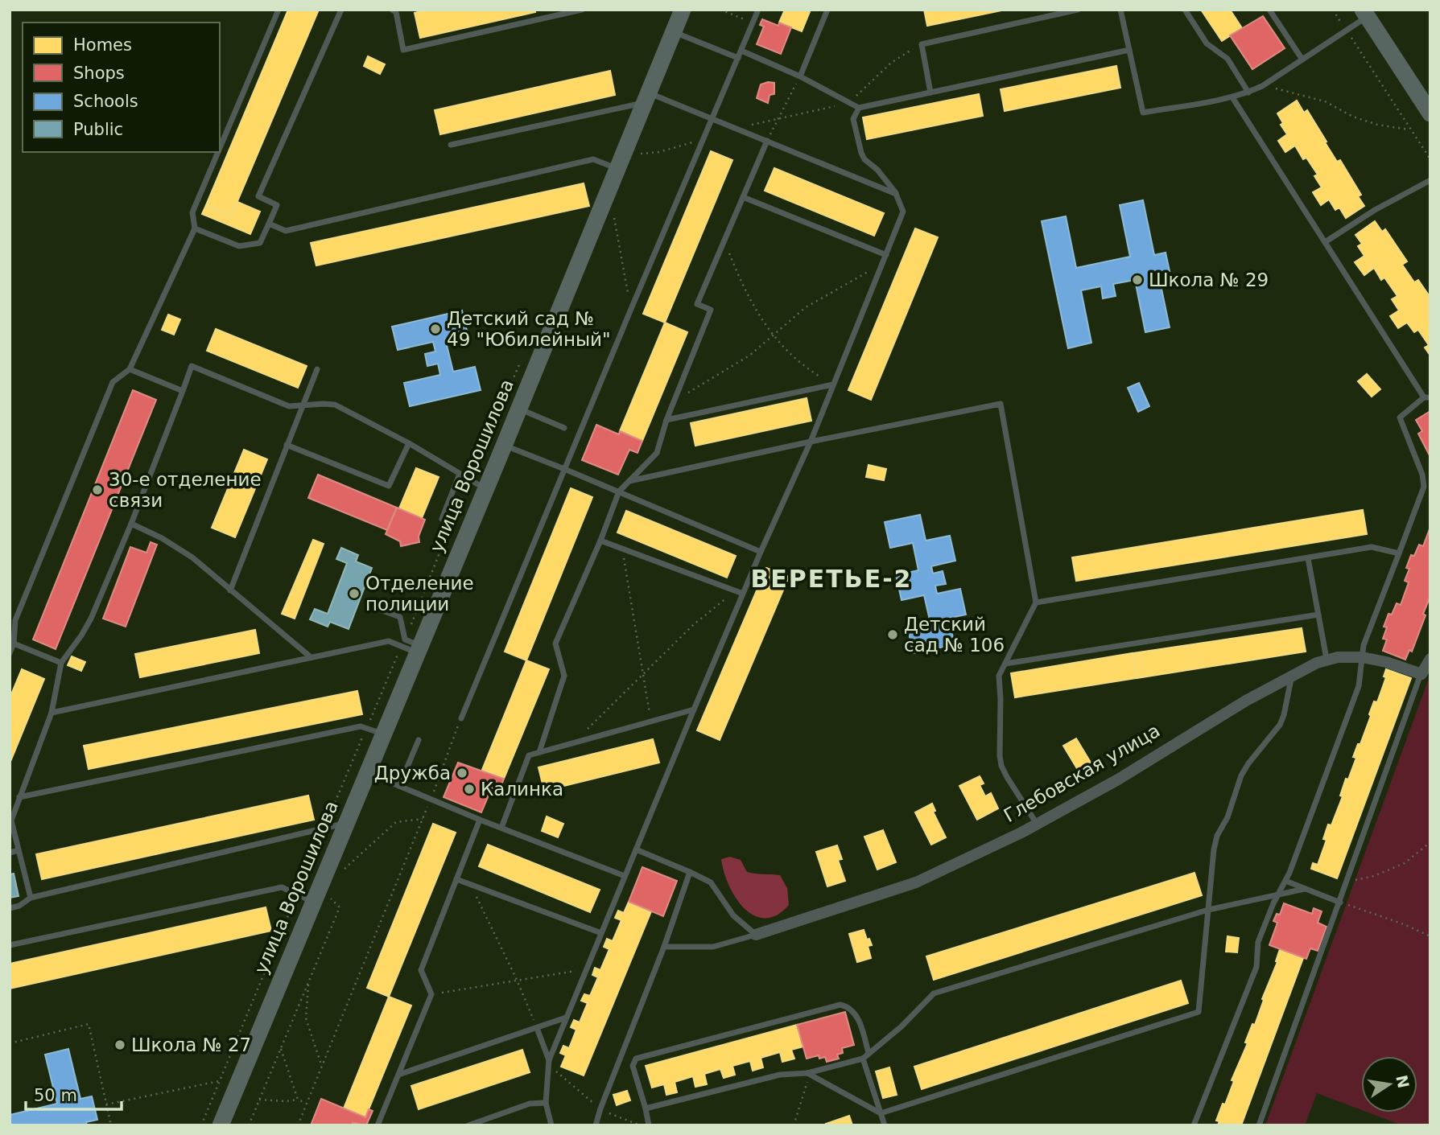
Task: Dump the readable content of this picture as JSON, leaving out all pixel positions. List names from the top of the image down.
{
  "streets": {
    "main road": ["улица Ворошилова"],
    "street": ["Глебовская улица"]
  },
  "districts": ["ВЕРЕТЬЕ-2"],
  "places": [
    "Школа № 29",
    "Детский сад № 49 \"Юбилейный\"",
    "30-е отделение связи",
    "Отделение полиции",
    "Детский сад № 106",
    "Дружба",
    "Калинка",
    "Школа № 27"
  ],
  "legend": [
    "Homes",
    "Shops",
    "Schools",
    "Public"
  ],
  "scale_bar": "50 m",
  "north": "right"
}
